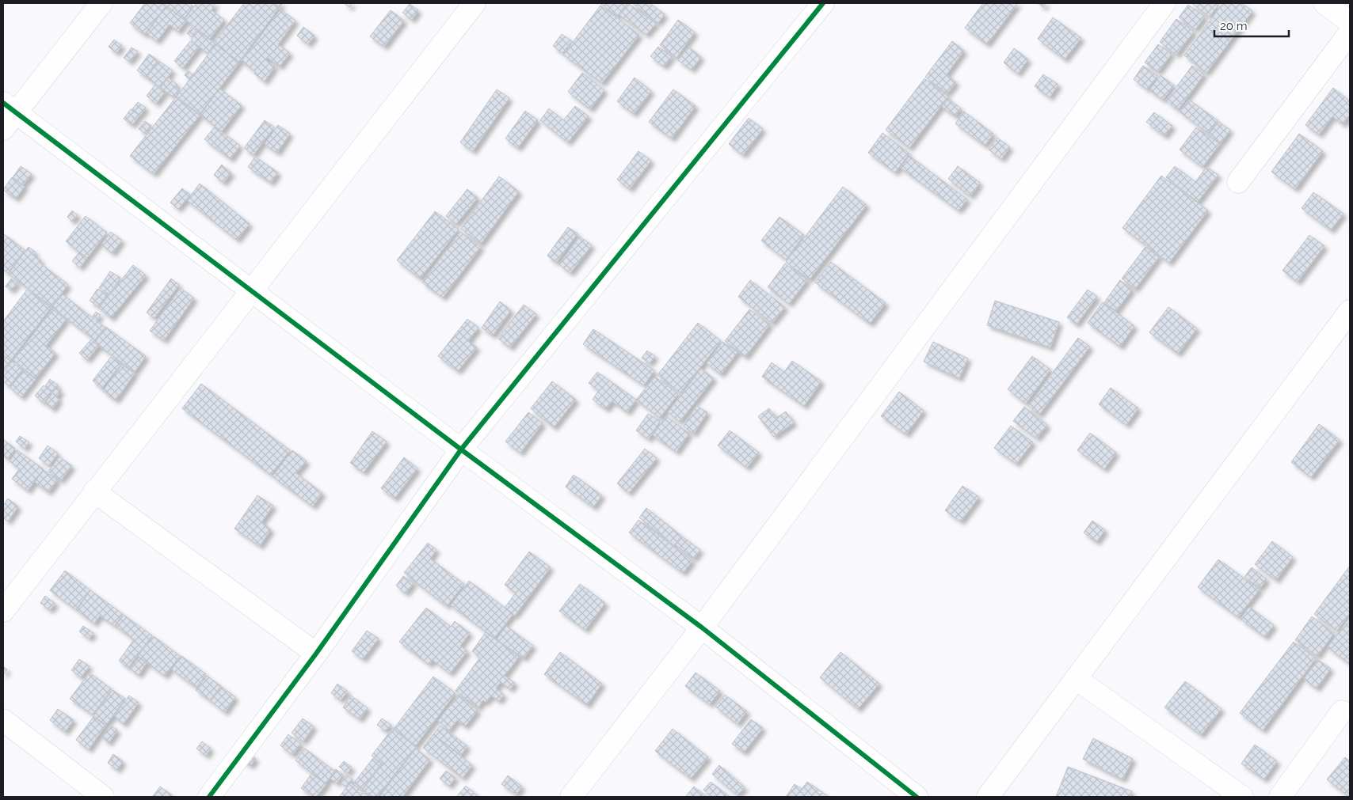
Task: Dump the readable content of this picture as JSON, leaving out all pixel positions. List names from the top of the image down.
{
  "scale_bar": "20 m"
}
